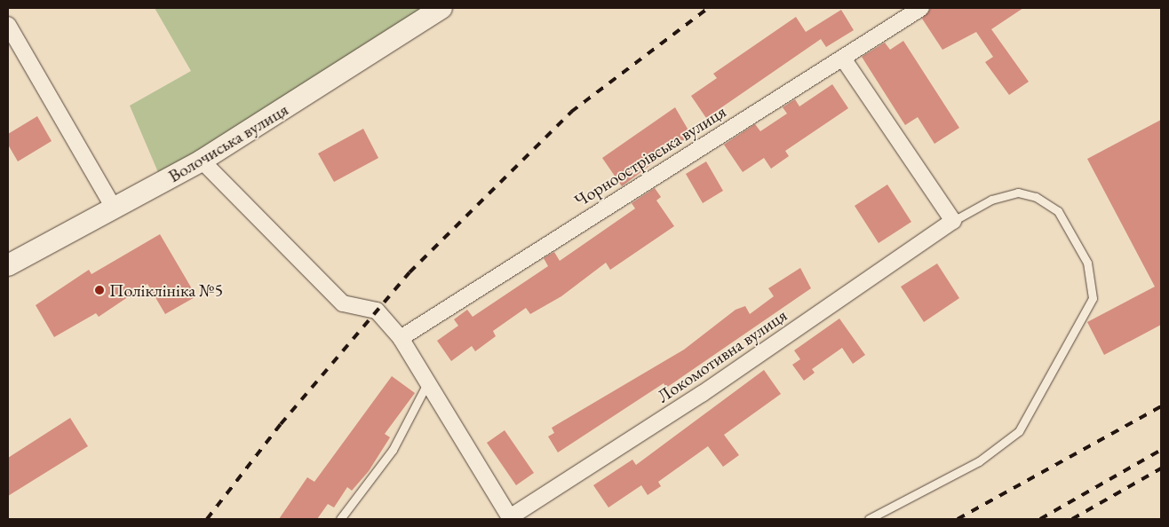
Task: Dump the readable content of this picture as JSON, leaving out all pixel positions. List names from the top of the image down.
{
  "streets": {
    "main road": ["Волочиська вулиця"],
    "street": ["Чорноострівська вулиця", "Локомотивна вулиця"]
  },
  "places": ["Поліклініка №5"]
}
